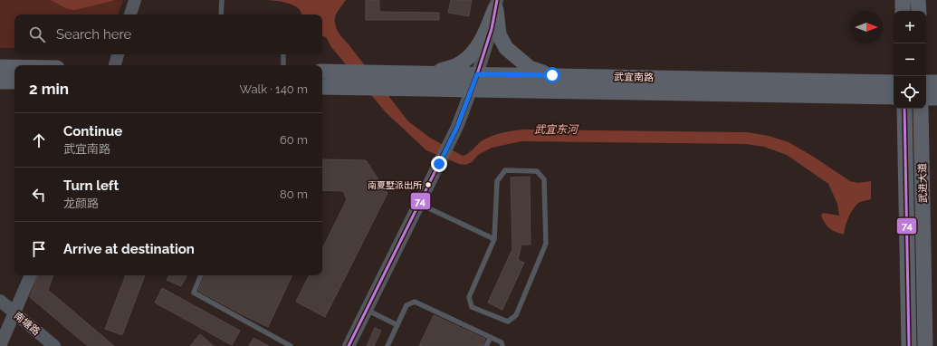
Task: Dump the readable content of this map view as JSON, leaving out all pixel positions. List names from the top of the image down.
{
  "streets": {
    "main road": ["武宜南路", "武进大道"],
    "street": ["南塘路"]
  },
  "water": ["武宜东河"],
  "places": ["南夏墅派出所"],
  "lines": ["transit line 74"],
  "north": "right",
  "page": {
    "map_buttons": ["+", "−"],
    "search": "Search here",
    "heading": ["2 min", "Walk · 140 m"],
    "list": [
      ["Continue", "武宜南路", "60 m"],
      ["Turn left", "龙颜路", "80 m"],
      "Arrive at destination"
    ]
  }
}
